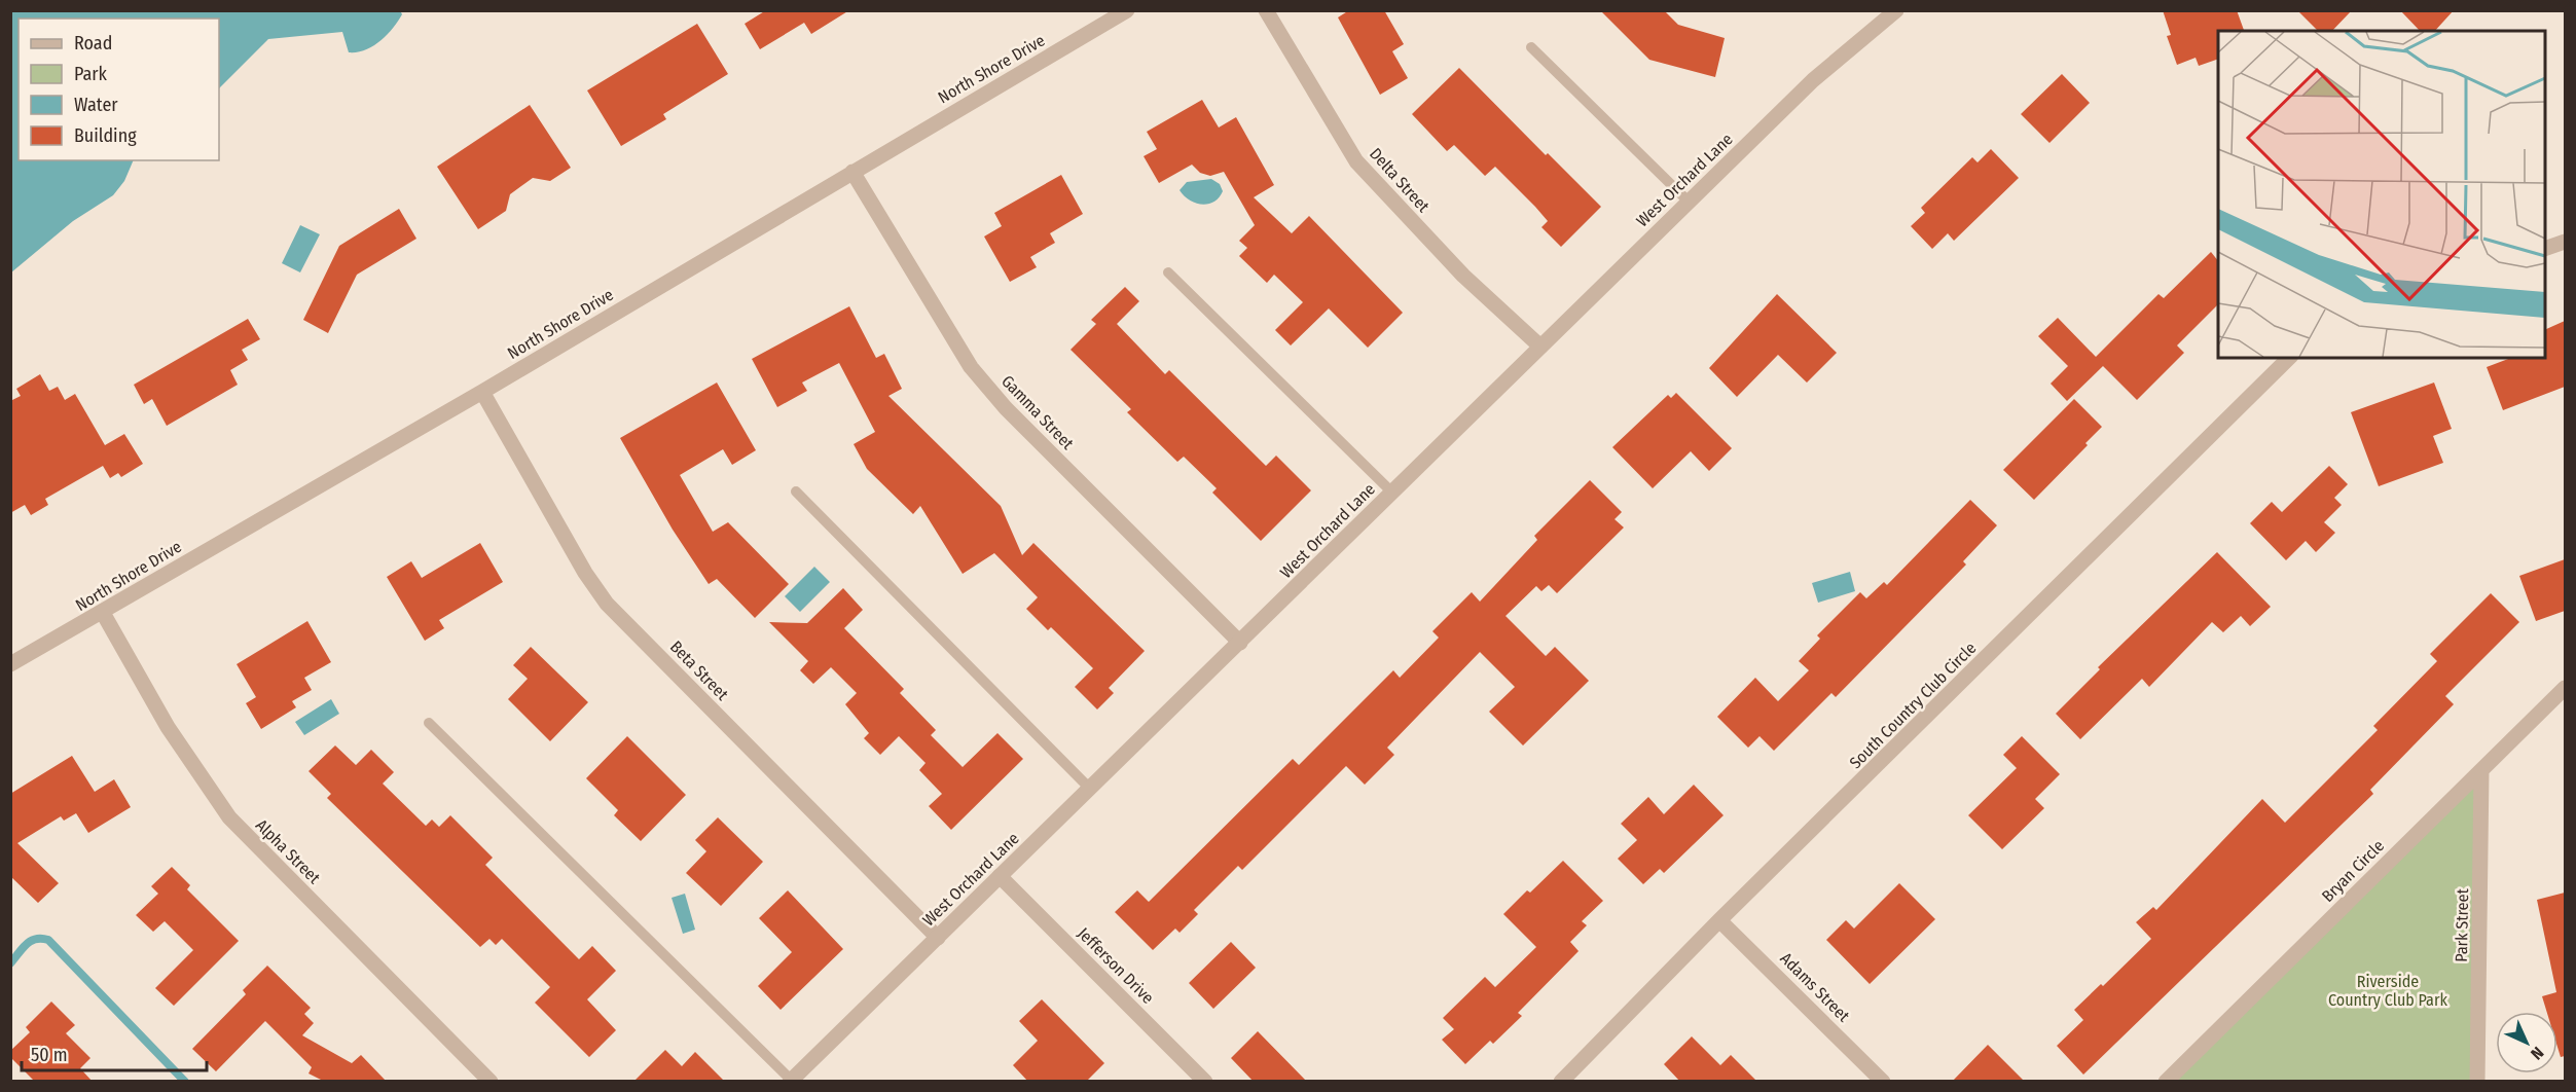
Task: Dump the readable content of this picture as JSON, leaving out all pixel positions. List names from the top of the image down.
{
  "streets": {
    "street": [
      "North Shore Drive",
      "Delta Street",
      "West Orchard Lane",
      "Gamma Street",
      "Beta Street",
      "South Country Club Circle",
      "Alpha Street",
      "Bryan Circle",
      "Park Street",
      "Jefferson Drive",
      "Adams Street"
    ]
  },
  "crossings": [
    ["North Shore Drive", "Gamma Street"],
    ["North Shore Drive", "Beta Street"],
    ["North Shore Drive", "Alpha Street"],
    ["Delta Street", "West Orchard Lane"],
    ["West Orchard Lane", "Gamma Street"],
    ["West Orchard Lane", "Beta Street"],
    ["West Orchard Lane", "Jefferson Drive"],
    ["South Country Club Circle", "Adams Street"],
    ["Bryan Circle", "Park Street"]
  ],
  "parks": ["Riverside Country Club Park"],
  "legend": [
    "Road",
    "Park",
    "Water",
    "Building"
  ],
  "scale_bar": "50 m",
  "north": "bottom right"
}
